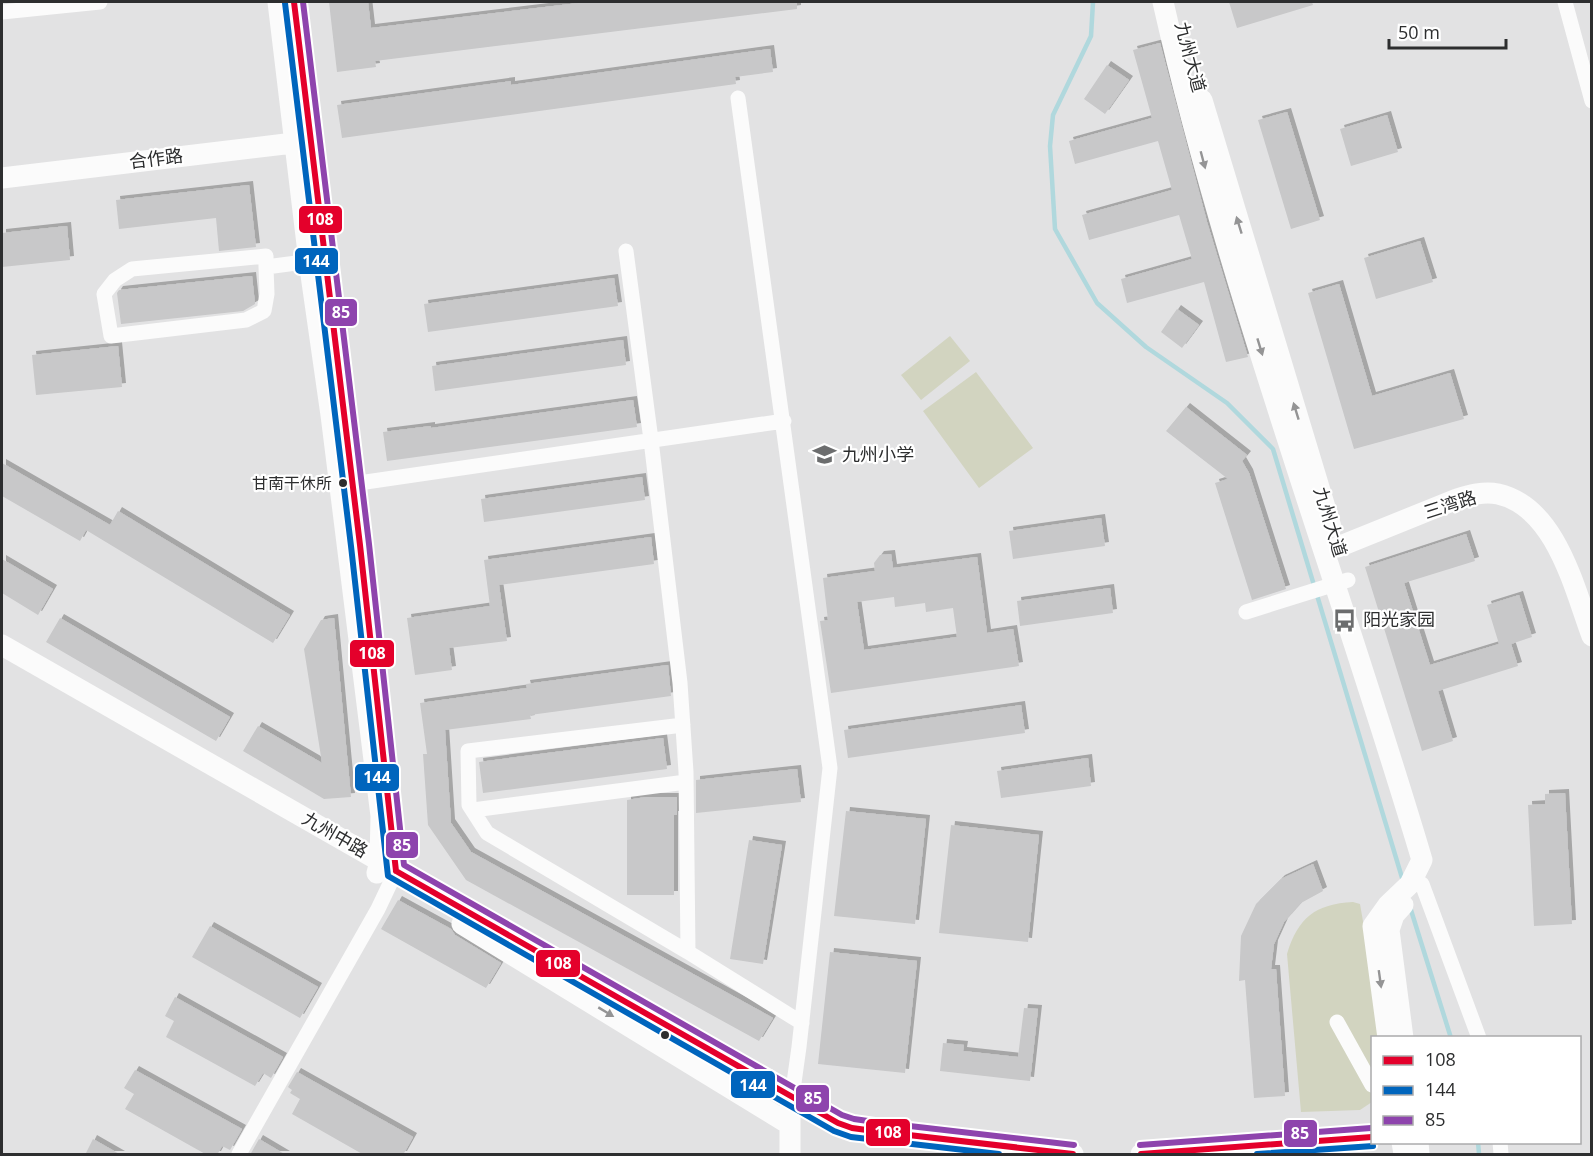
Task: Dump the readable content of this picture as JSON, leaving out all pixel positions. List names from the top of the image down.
{
  "streets": {
    "street": [
      "九州大道",
      "合作路",
      "三湾路",
      "九州中路"
    ]
  },
  "crossings": [
    ["九州大道", "三湾路"]
  ],
  "places": {
    "school or university": ["九州小学"],
    "other": ["甘南干休所"],
    "bus stop": ["阳光家园"]
  },
  "lines": ["transit line 108", "transit line 85", "transit line 144"],
  "legend": ["108", "144", "85"],
  "scale_bar": "50 m"
}
